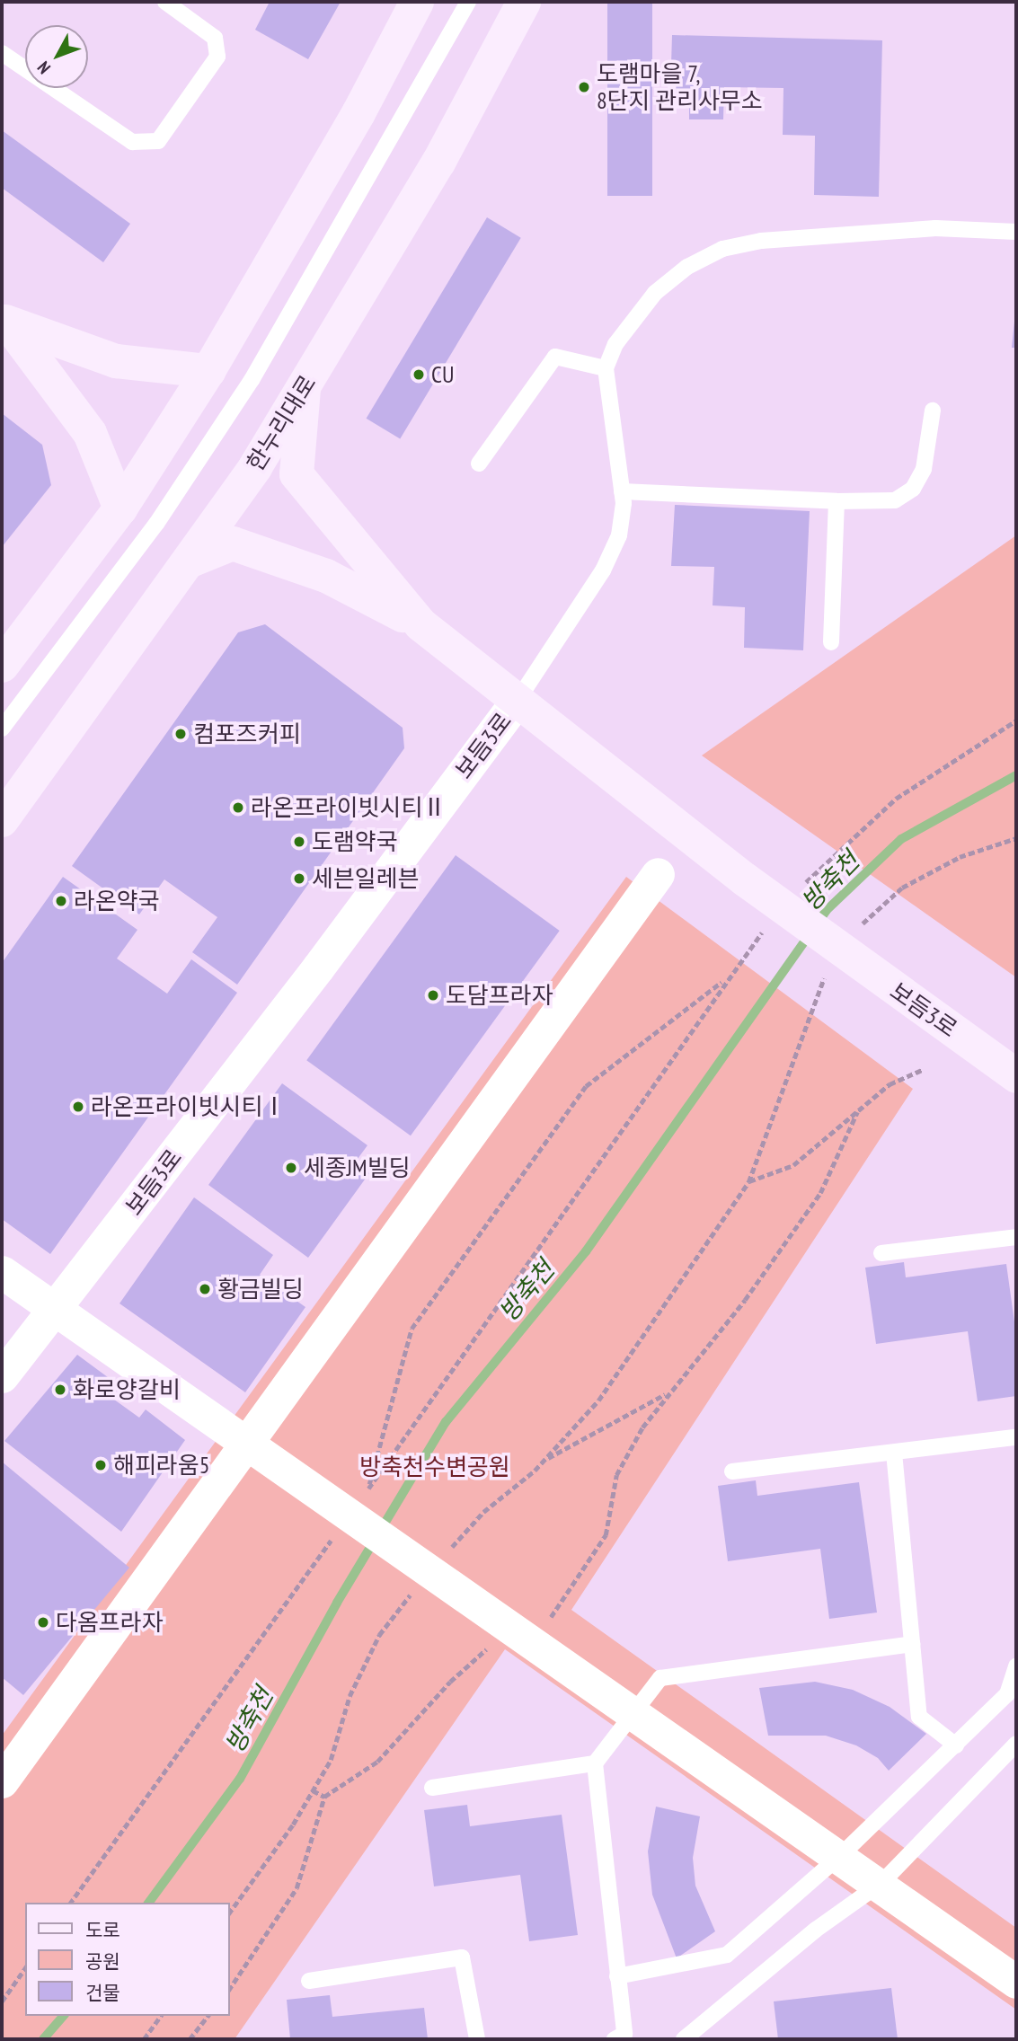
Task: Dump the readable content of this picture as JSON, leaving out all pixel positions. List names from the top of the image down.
{
  "streets": {
    "street": ["한누리대로", "보듬3로"]
  },
  "water": ["방축천"],
  "parks": ["방축천수변공원"],
  "places": [
    "도램마을 7, 8단지 관리사무소",
    "CU",
    "컴포즈커피",
    "라온프라이빗시티Ⅱ",
    "도램약국",
    "세븐일레븐",
    "라온약국",
    "도담프라자",
    "라온프라이빗시티Ⅰ",
    "세종JM빌딩",
    "황금빌딩",
    "화로양갈비",
    "해피라움5",
    "다옴프라자"
  ],
  "legend": ["도로", "공원", "건물"],
  "north": "bottom left"
}
